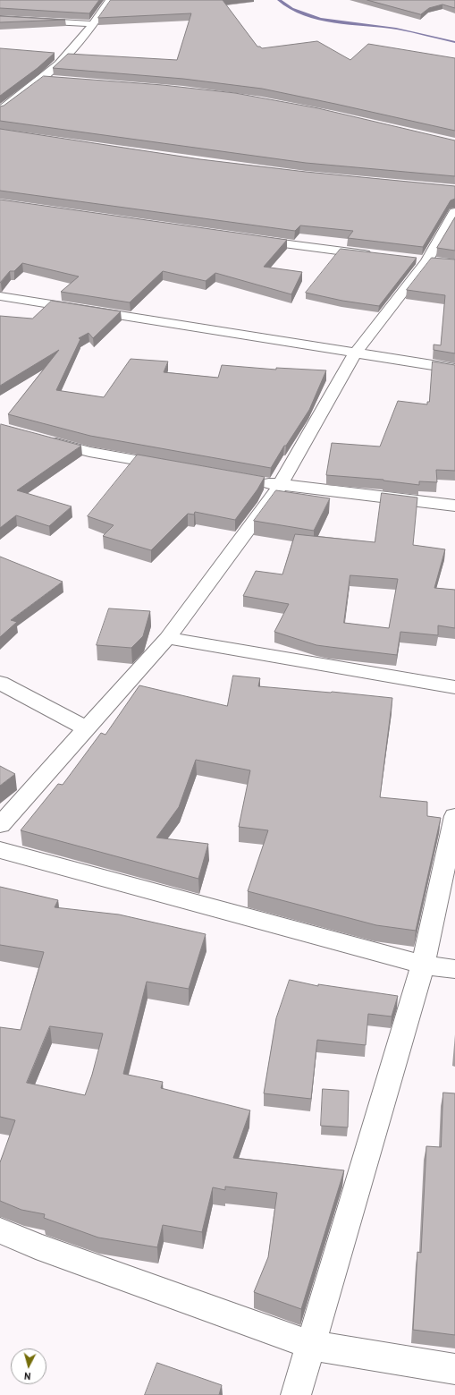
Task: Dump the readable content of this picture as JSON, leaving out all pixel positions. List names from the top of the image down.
{
  "north": "bottom"
}
